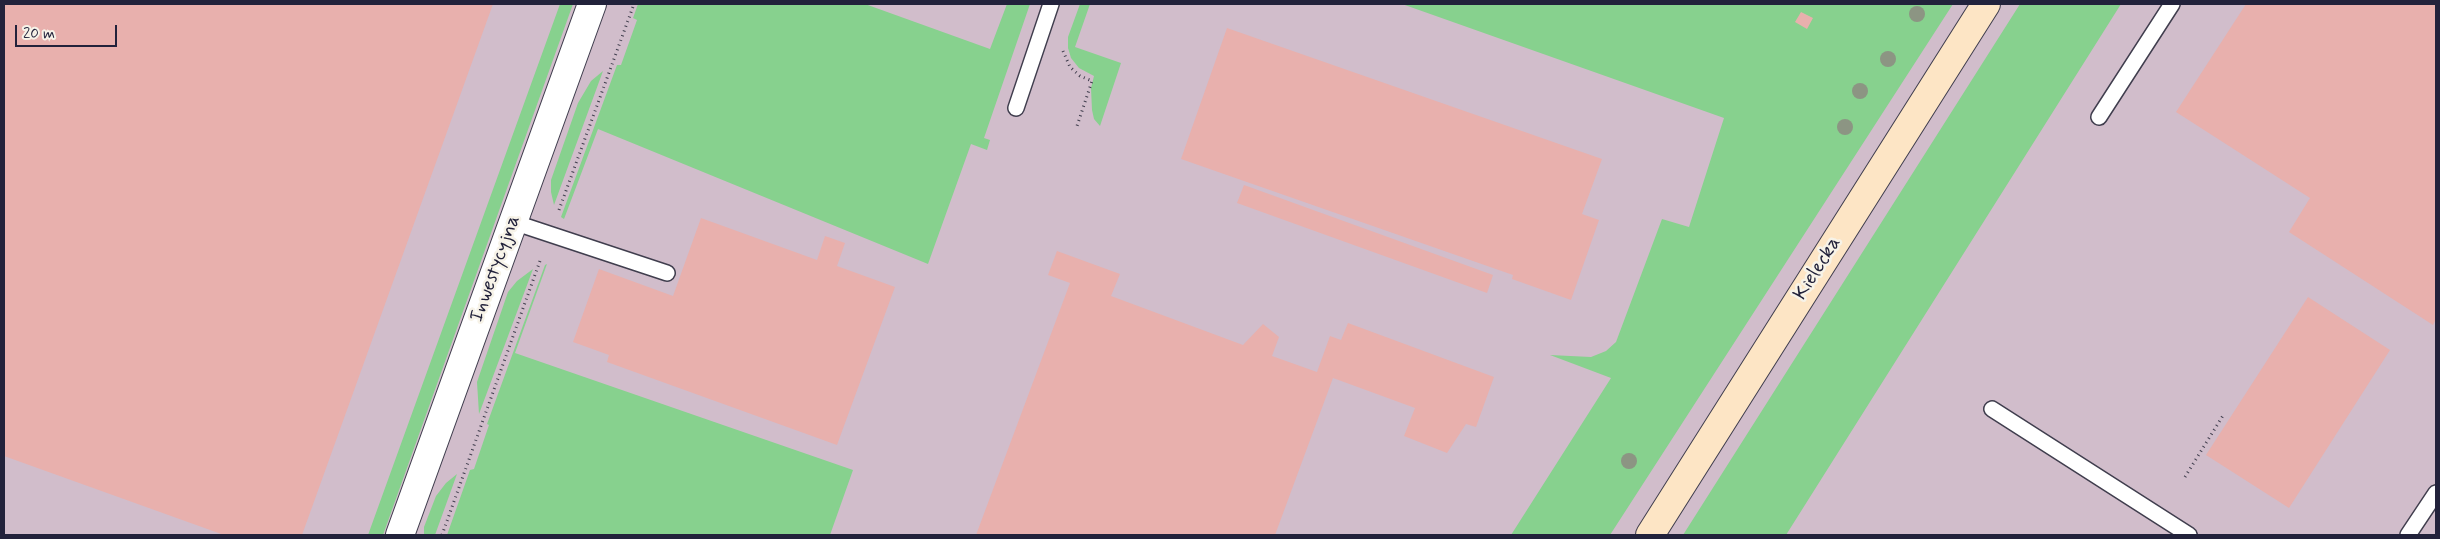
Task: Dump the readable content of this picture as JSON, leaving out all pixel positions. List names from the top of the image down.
{
  "streets": {
    "main road": ["Kielecka"],
    "street": ["Inwestycyjna"]
  },
  "scale_bar": "20 m"
}
